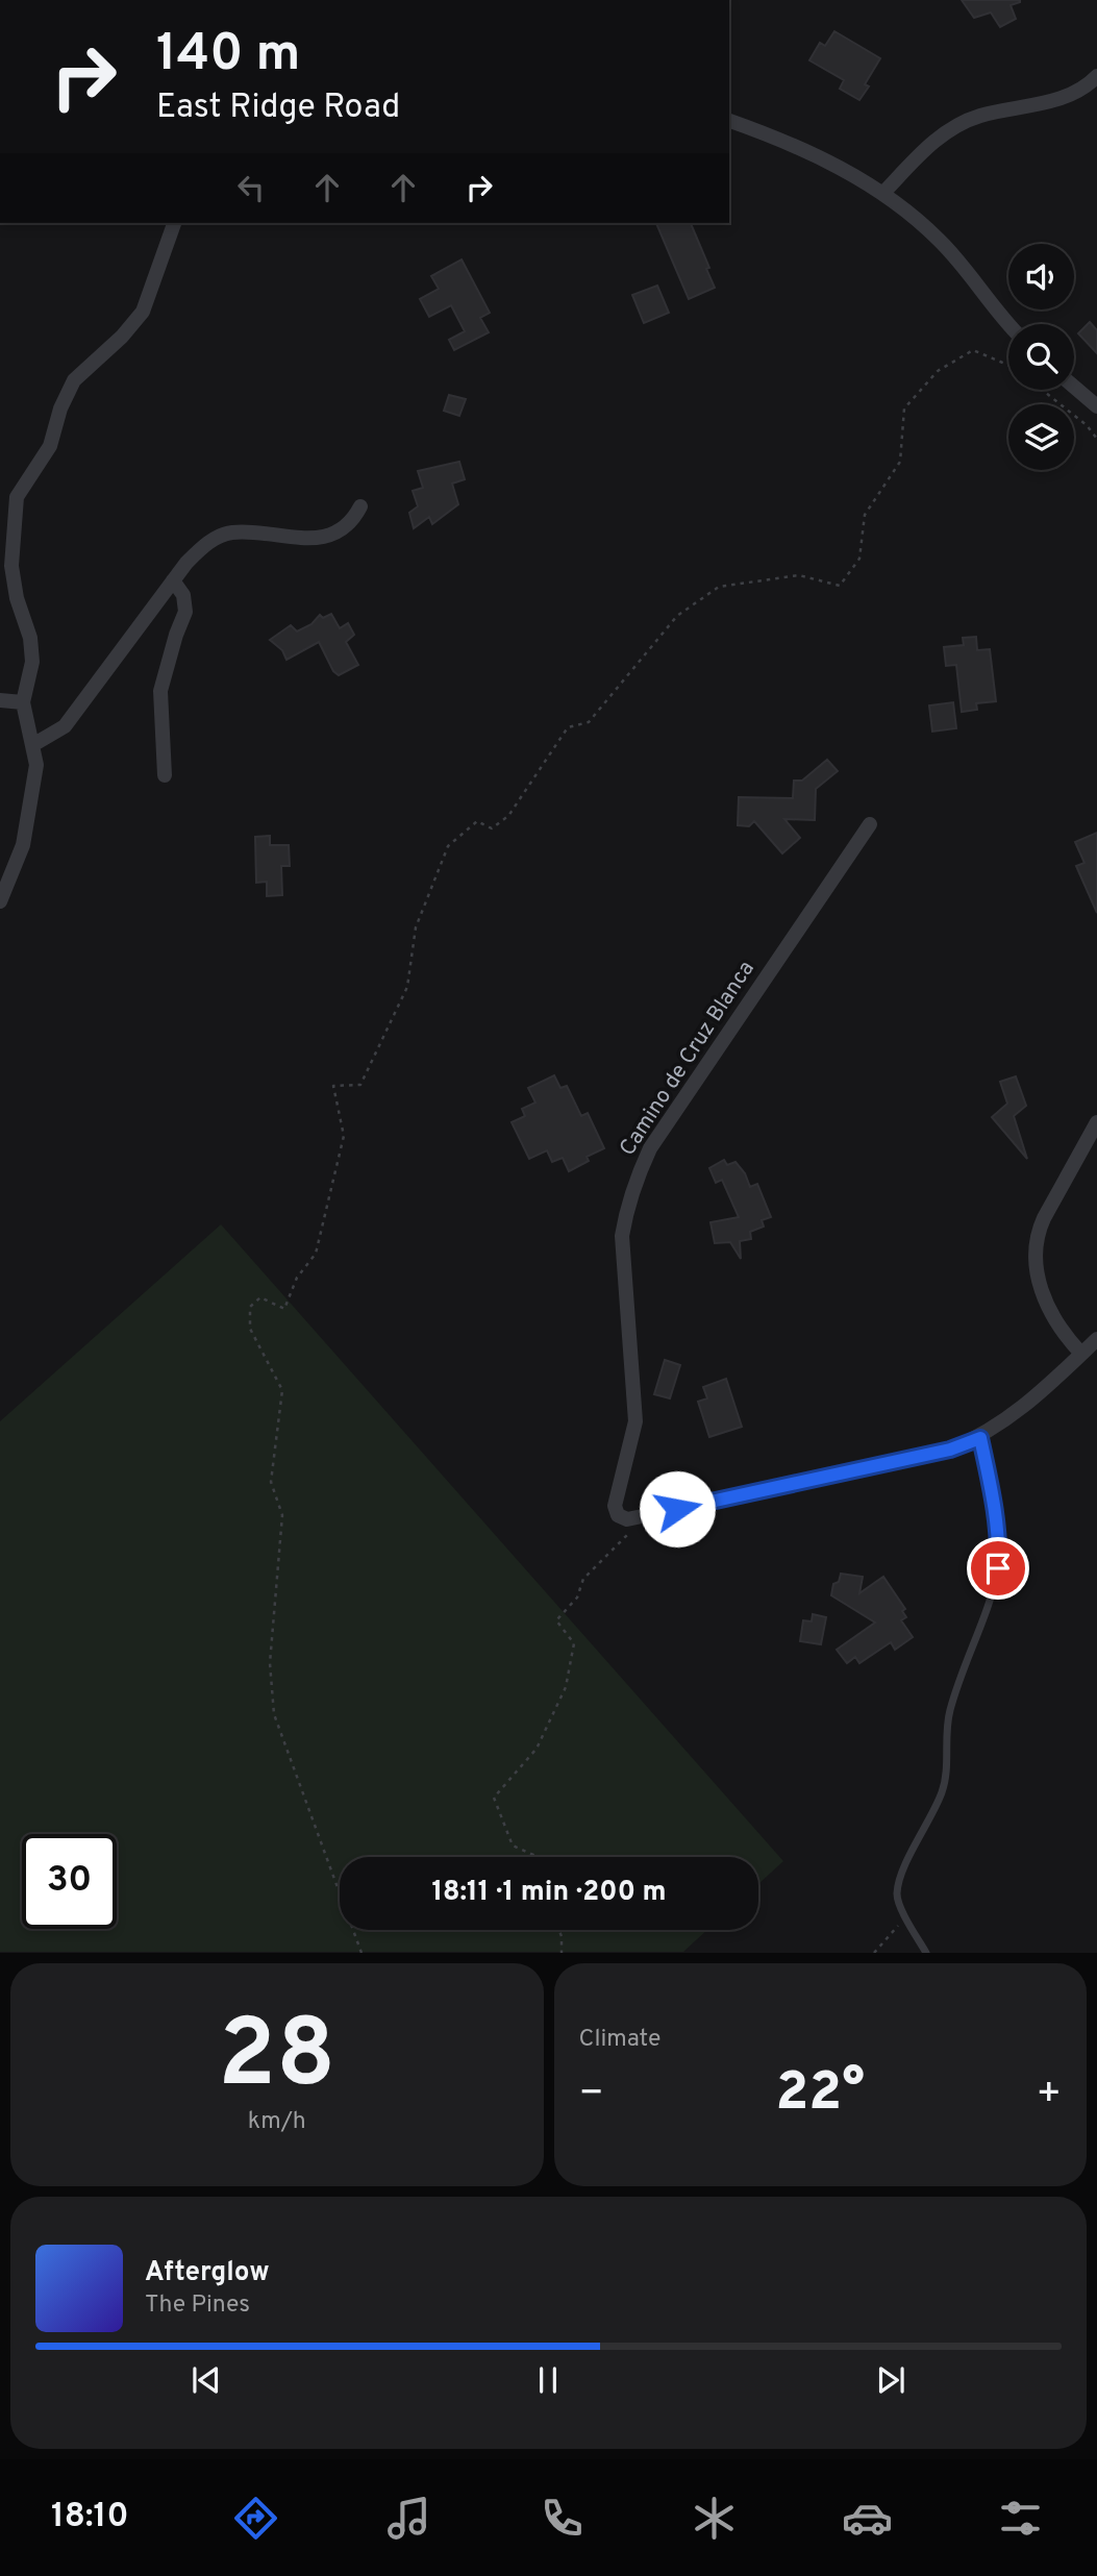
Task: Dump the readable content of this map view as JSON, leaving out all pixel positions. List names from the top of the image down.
{
  "streets": {
    "street": ["Camino de Cruz Blanca"]
  },
  "page": {
    "turn": ["140 m", "East Ridge Road"],
    "limit": "30",
    "trip": "18:11 · 1 min · 200 m",
    "tile": [
      ["28", "km/h"],
      "Climate"
    ],
    "heat": ["−", "22°", "+"],
    "song": ["Afterglow", "The Pines"],
    "tabs": "18:10"
  }
}
